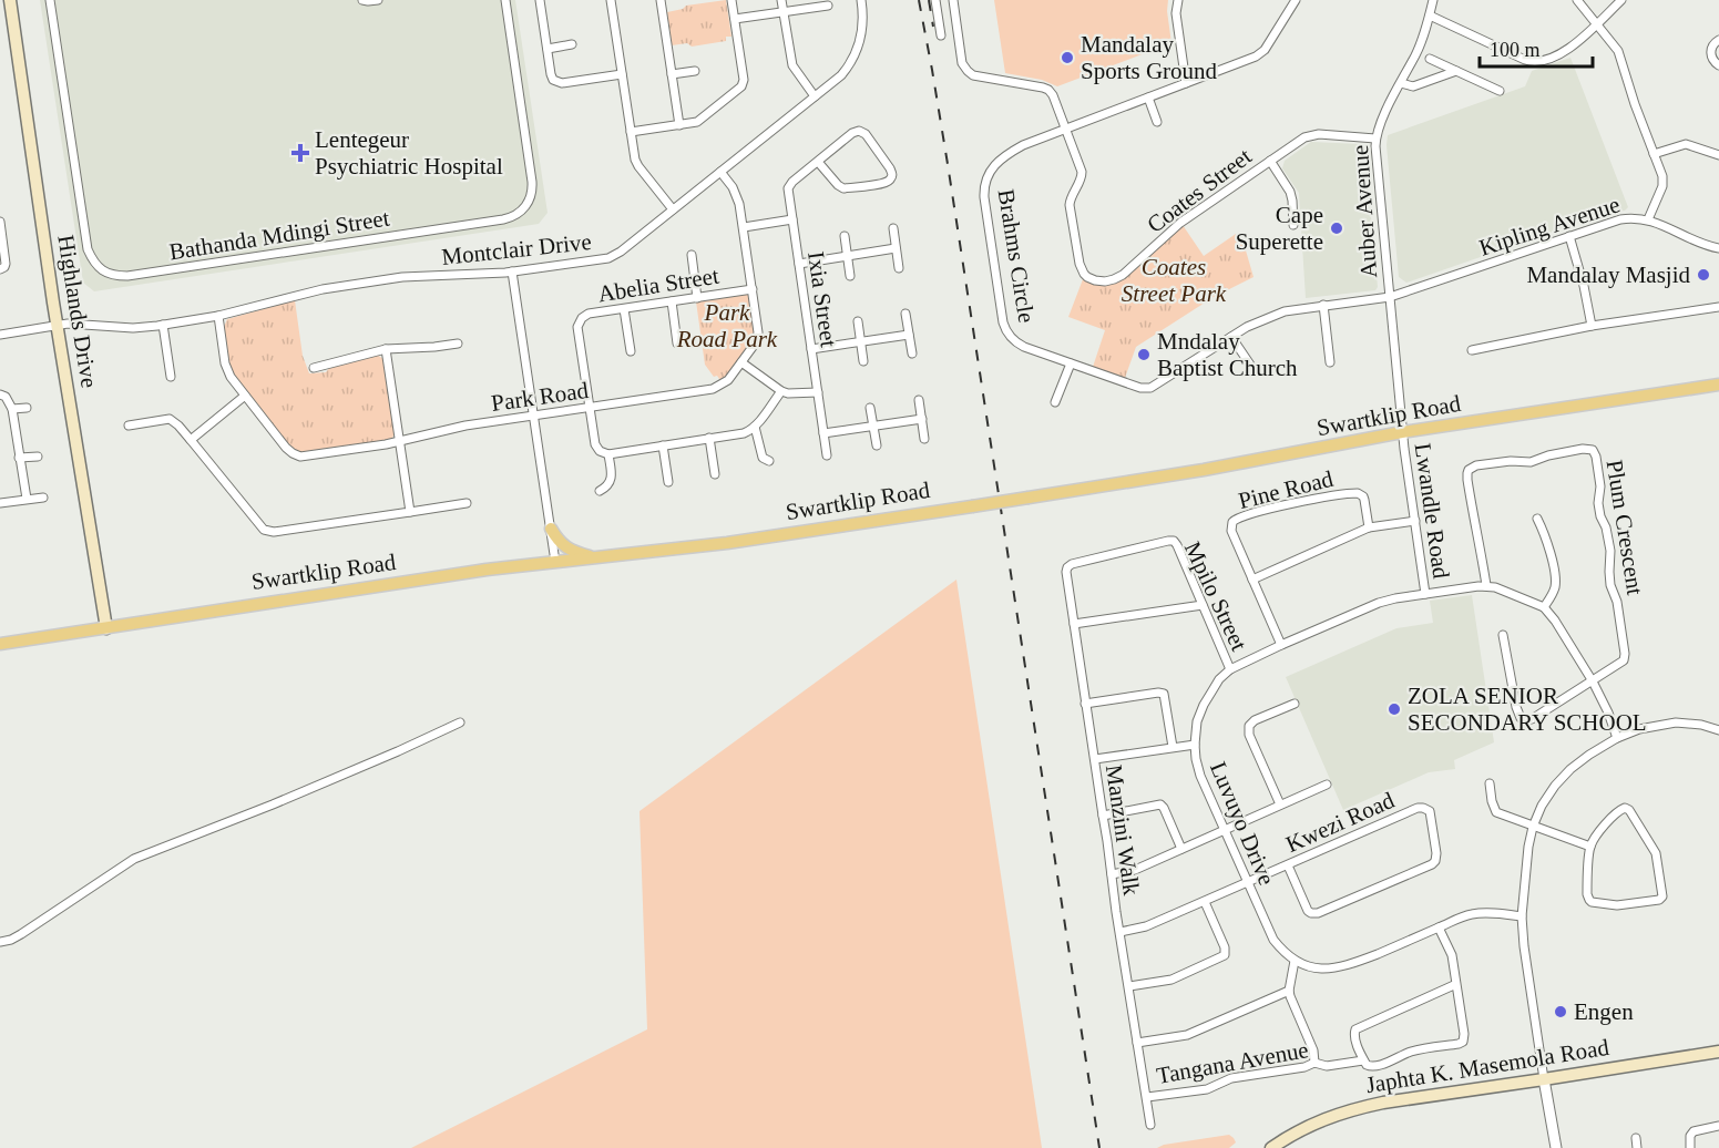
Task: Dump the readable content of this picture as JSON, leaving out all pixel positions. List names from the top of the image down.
{
  "streets": {
    "main road": ["Highlands Drive", "Swartklip Road", "Japhta K. Masemola Road"],
    "street": [
      "Coates Street",
      "Auber Avenue",
      "Kipling Avenue",
      "Bathanda Mdingi Street",
      "Montclair Drive",
      "Brahms Circle",
      "Abelia Street",
      "Ixia Street",
      "Park Road",
      "Pine Road",
      "Lwandle Road",
      "Plum Crescent",
      "Mpilo Street",
      "Kwezi Road",
      "Luvuyo Drive",
      "Manzini Walk",
      "Tangana Avenue"
    ]
  },
  "crossings": [
    ["Coates Street", "Auber Avenue"],
    ["Coates Street", "Brahms Circle"],
    ["Auber Avenue", "Kipling Avenue"],
    ["Auber Avenue", "Brahms Circle"],
    ["Auber Avenue", "Swartklip Road"],
    ["Auber Avenue", "Lwandle Road"],
    ["Kipling Avenue", "Brahms Circle"],
    ["Montclair Drive", "Highlands Drive"],
    ["Montclair Drive", "Park Road"],
    ["Abelia Street", "Park Road"],
    ["Highlands Drive", "Swartklip Road"],
    ["Swartklip Road", "Lwandle Road"],
    ["Lwandle Road", "Luvuyo Drive"],
    ["Plum Crescent", "Luvuyo Drive"],
    ["Mpilo Street", "Luvuyo Drive"],
    ["Mpilo Street", "Manzini Walk"],
    ["Kwezi Road", "Luvuyo Drive"],
    ["Kwezi Road", "Manzini Walk"],
    ["Manzini Walk", "Tangana Avenue"]
  ],
  "parks": ["Coates Street Park", "Park Road Park"],
  "places": {
    "other": [
      "Mandalay Sports Ground",
      "Cape Superette",
      "Mandalay Masjid",
      "Mndalay Baptist Church",
      "ZOLA SENIOR SECONDARY SCHOOL",
      "Engen"
    ],
    "health": ["Lentegeur Psychiatric Hospital"]
  },
  "scale_bar": "100 m"
}
